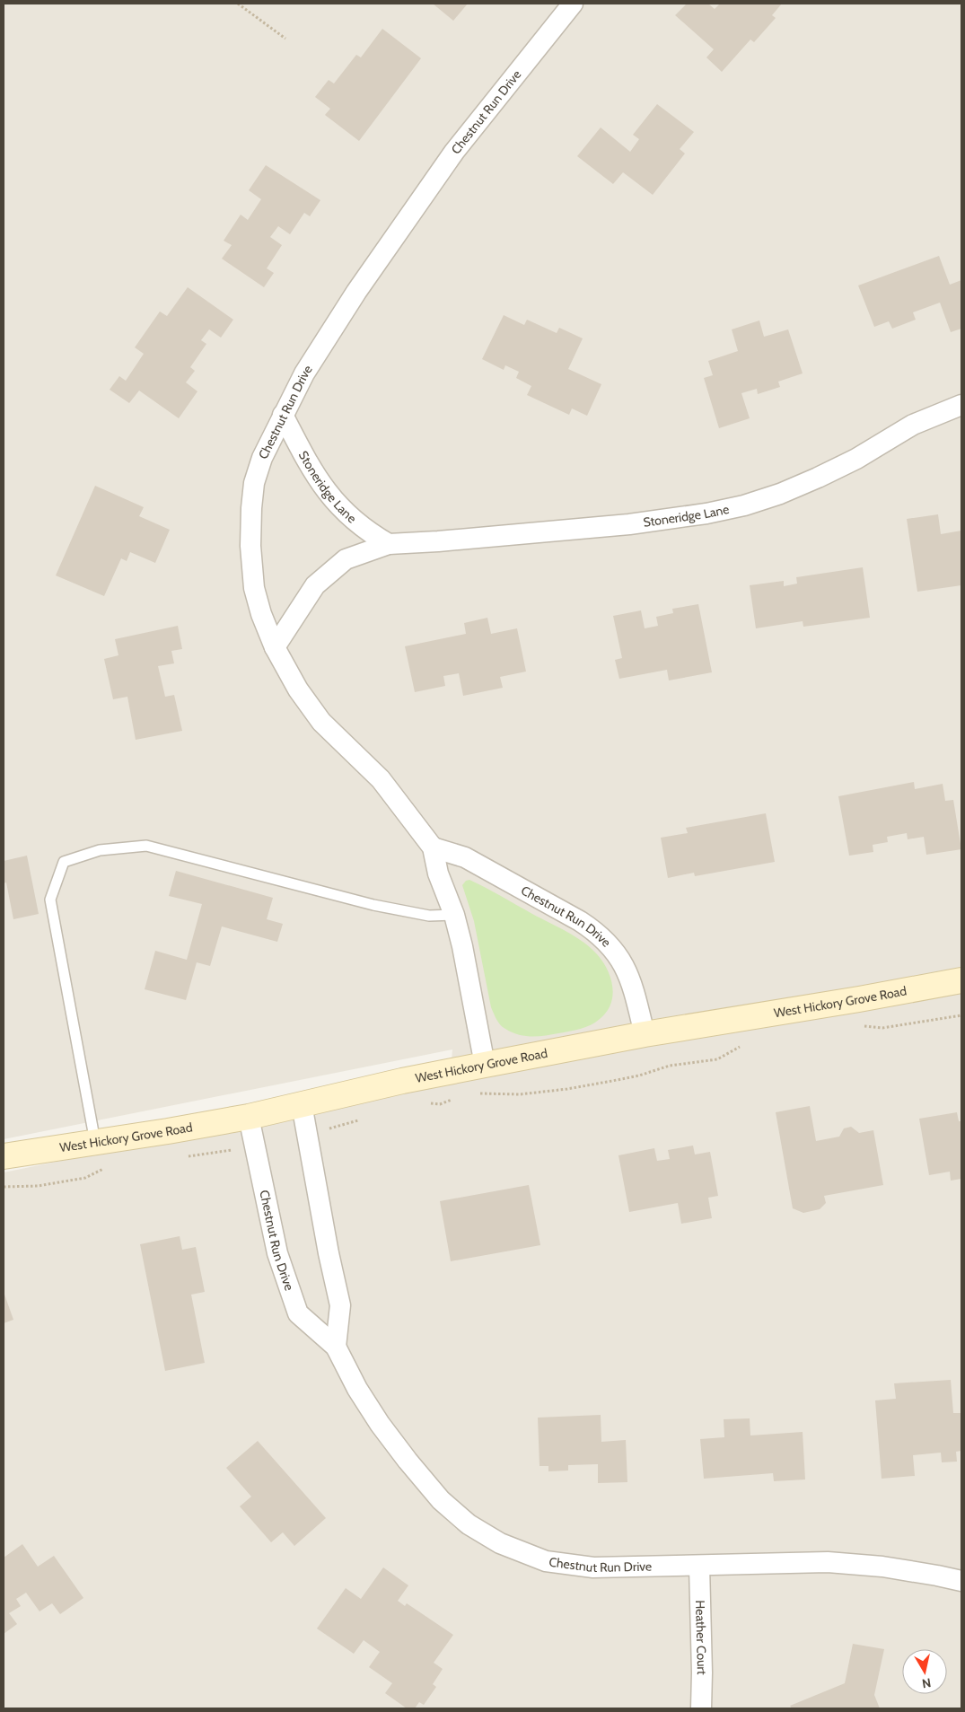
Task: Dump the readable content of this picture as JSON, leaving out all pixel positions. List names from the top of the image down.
{
  "streets": {
    "street": [
      "Chestnut Run Drive",
      "Stoneridge Lane",
      "West Hickory Grove Road",
      "Heather Court"
    ]
  },
  "crossings": [
    ["Chestnut Run Drive", "Stoneridge Lane"],
    ["Chestnut Run Drive", "West Hickory Grove Road"],
    ["Chestnut Run Drive", "Heather Court"]
  ],
  "north": "bottom"
}
